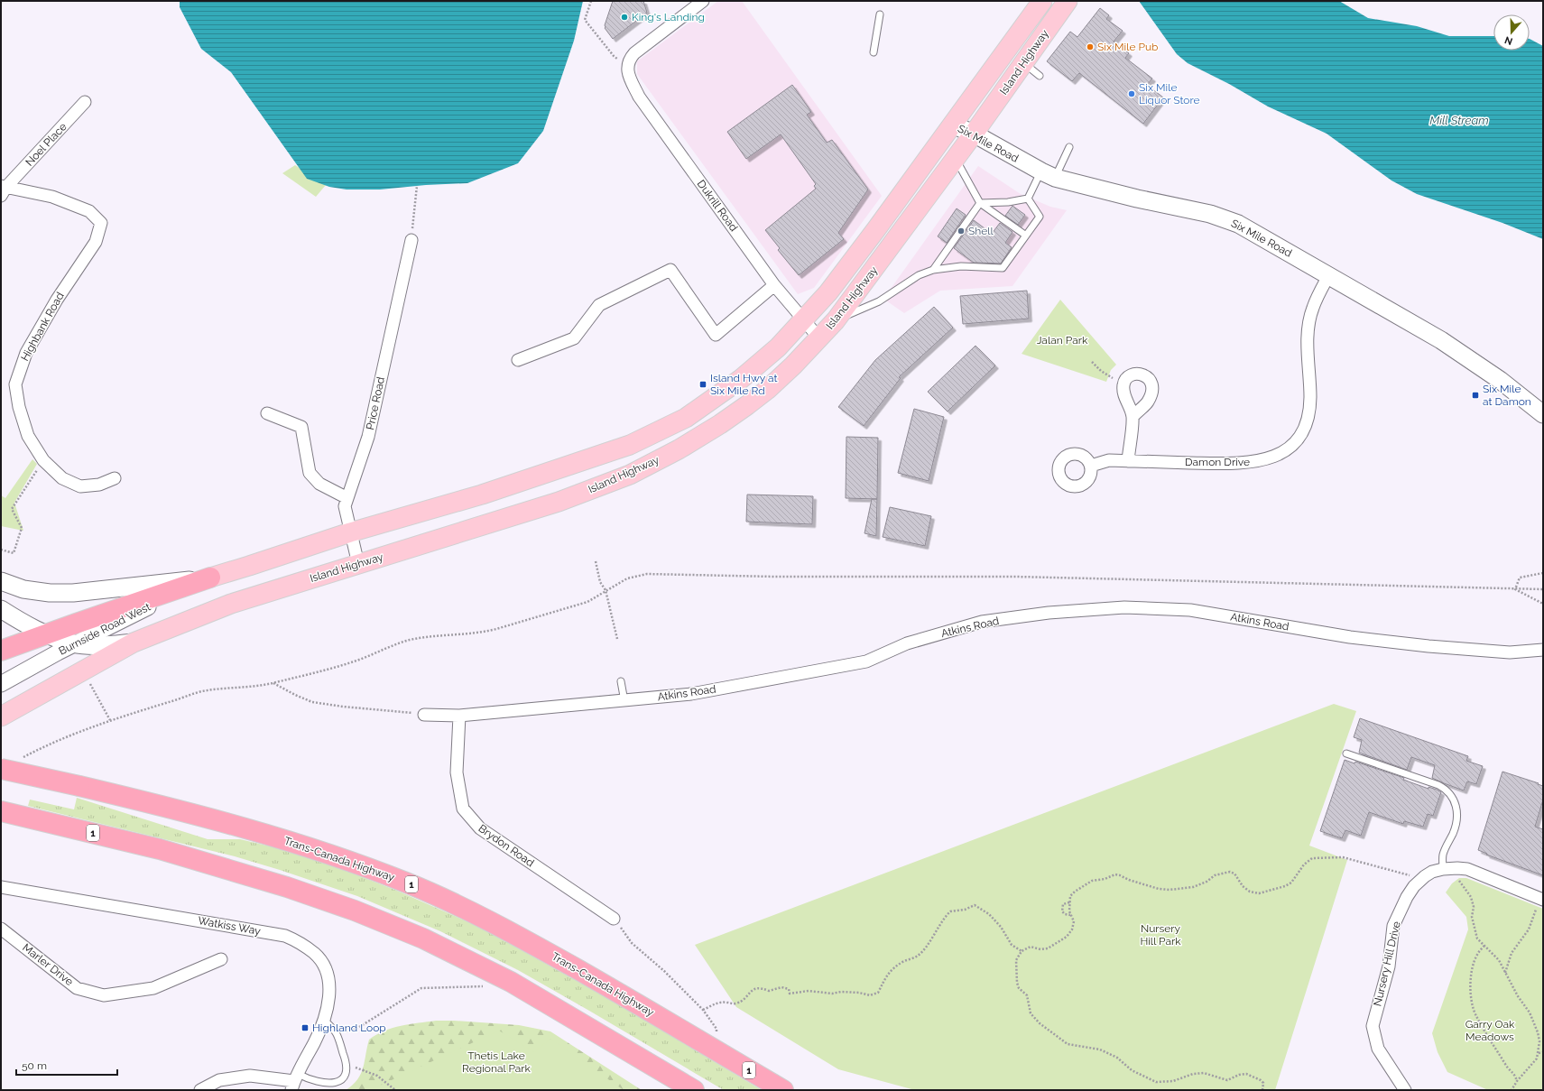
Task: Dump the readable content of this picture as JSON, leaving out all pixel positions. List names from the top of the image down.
{
  "streets": {
    "highway": ["1", "Trans-Canada Highway"],
    "main road": ["Island Highway", "Six Mile Road"],
    "street": [
      "Noel Place",
      "Dukrill Road",
      "Highbank Road",
      "Price Road",
      "Damon Drive",
      "Atkins Road",
      "Burnside Road West",
      "Brydon Road",
      "Watkiss Way",
      "Nursery Hill Drive",
      "Marler Drive"
    ]
  },
  "crossings": [
    ["Island Highway", "Six Mile Road"],
    ["Island Highway", "Dukrill Road"],
    ["Island Highway", "Price Road"],
    ["Island Highway", "Burnside Road West"],
    ["Six Mile Road", "Damon Drive"],
    ["Noel Place", "Highbank Road"],
    ["Atkins Road", "Brydon Road"]
  ],
  "water": ["Mill Stream"],
  "parks": [
    "Jalan Park",
    "Nursery Hill Park",
    "Garry Oak Meadows",
    "Thetis Lake Regional Park"
  ],
  "places": {
    "other": [
      "King's Landing",
      "Six Mile Pub",
      "Six Mile Liquor Store",
      "Shell"
    ],
    "transit": ["Island Hwy at Six Mile Rd", "Six Mile at Damon", "Highland Loop"]
  },
  "scale_bar": "50 m",
  "north": "bottom"
}
